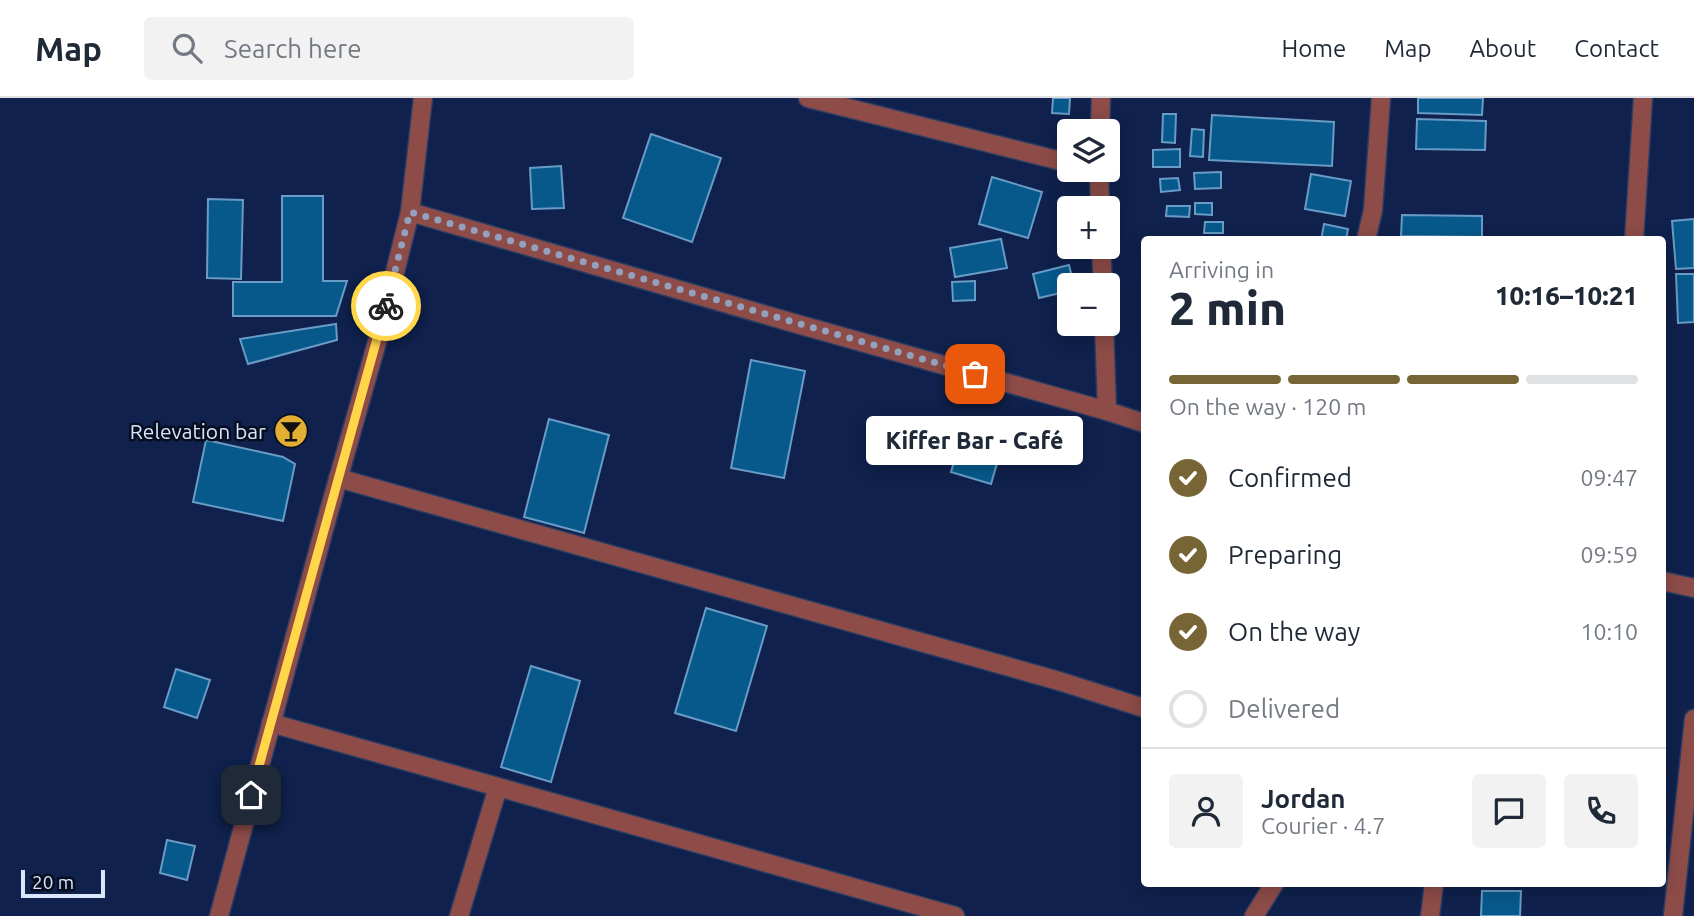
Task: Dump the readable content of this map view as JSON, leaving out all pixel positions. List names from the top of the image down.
{
  "places": {
    "other": ["Kiffer Bar - Café"],
    "bar": ["Relevation bar"]
  },
  "scale_bar": "20 m",
  "page": {
    "header": "Map",
    "search": "Search here",
    "nav": [
      "Home",
      "Map",
      "About",
      "Contact"
    ],
    "map_buttons": ["+", "−"],
    "heading": ["2 min", "Arriving in", "10:16–10:21"],
    "panel": ["Jordan", "Courier · 4.7"],
    "bar": "On the way · 120 m",
    "bubble": "Kiffer Bar - Café",
    "list": [
      ["Confirmed", "09:47"],
      ["Preparing", "09:59"],
      ["On the way", "10:10"],
      "Delivered"
    ],
    "scale": "20 m"
  }
}
